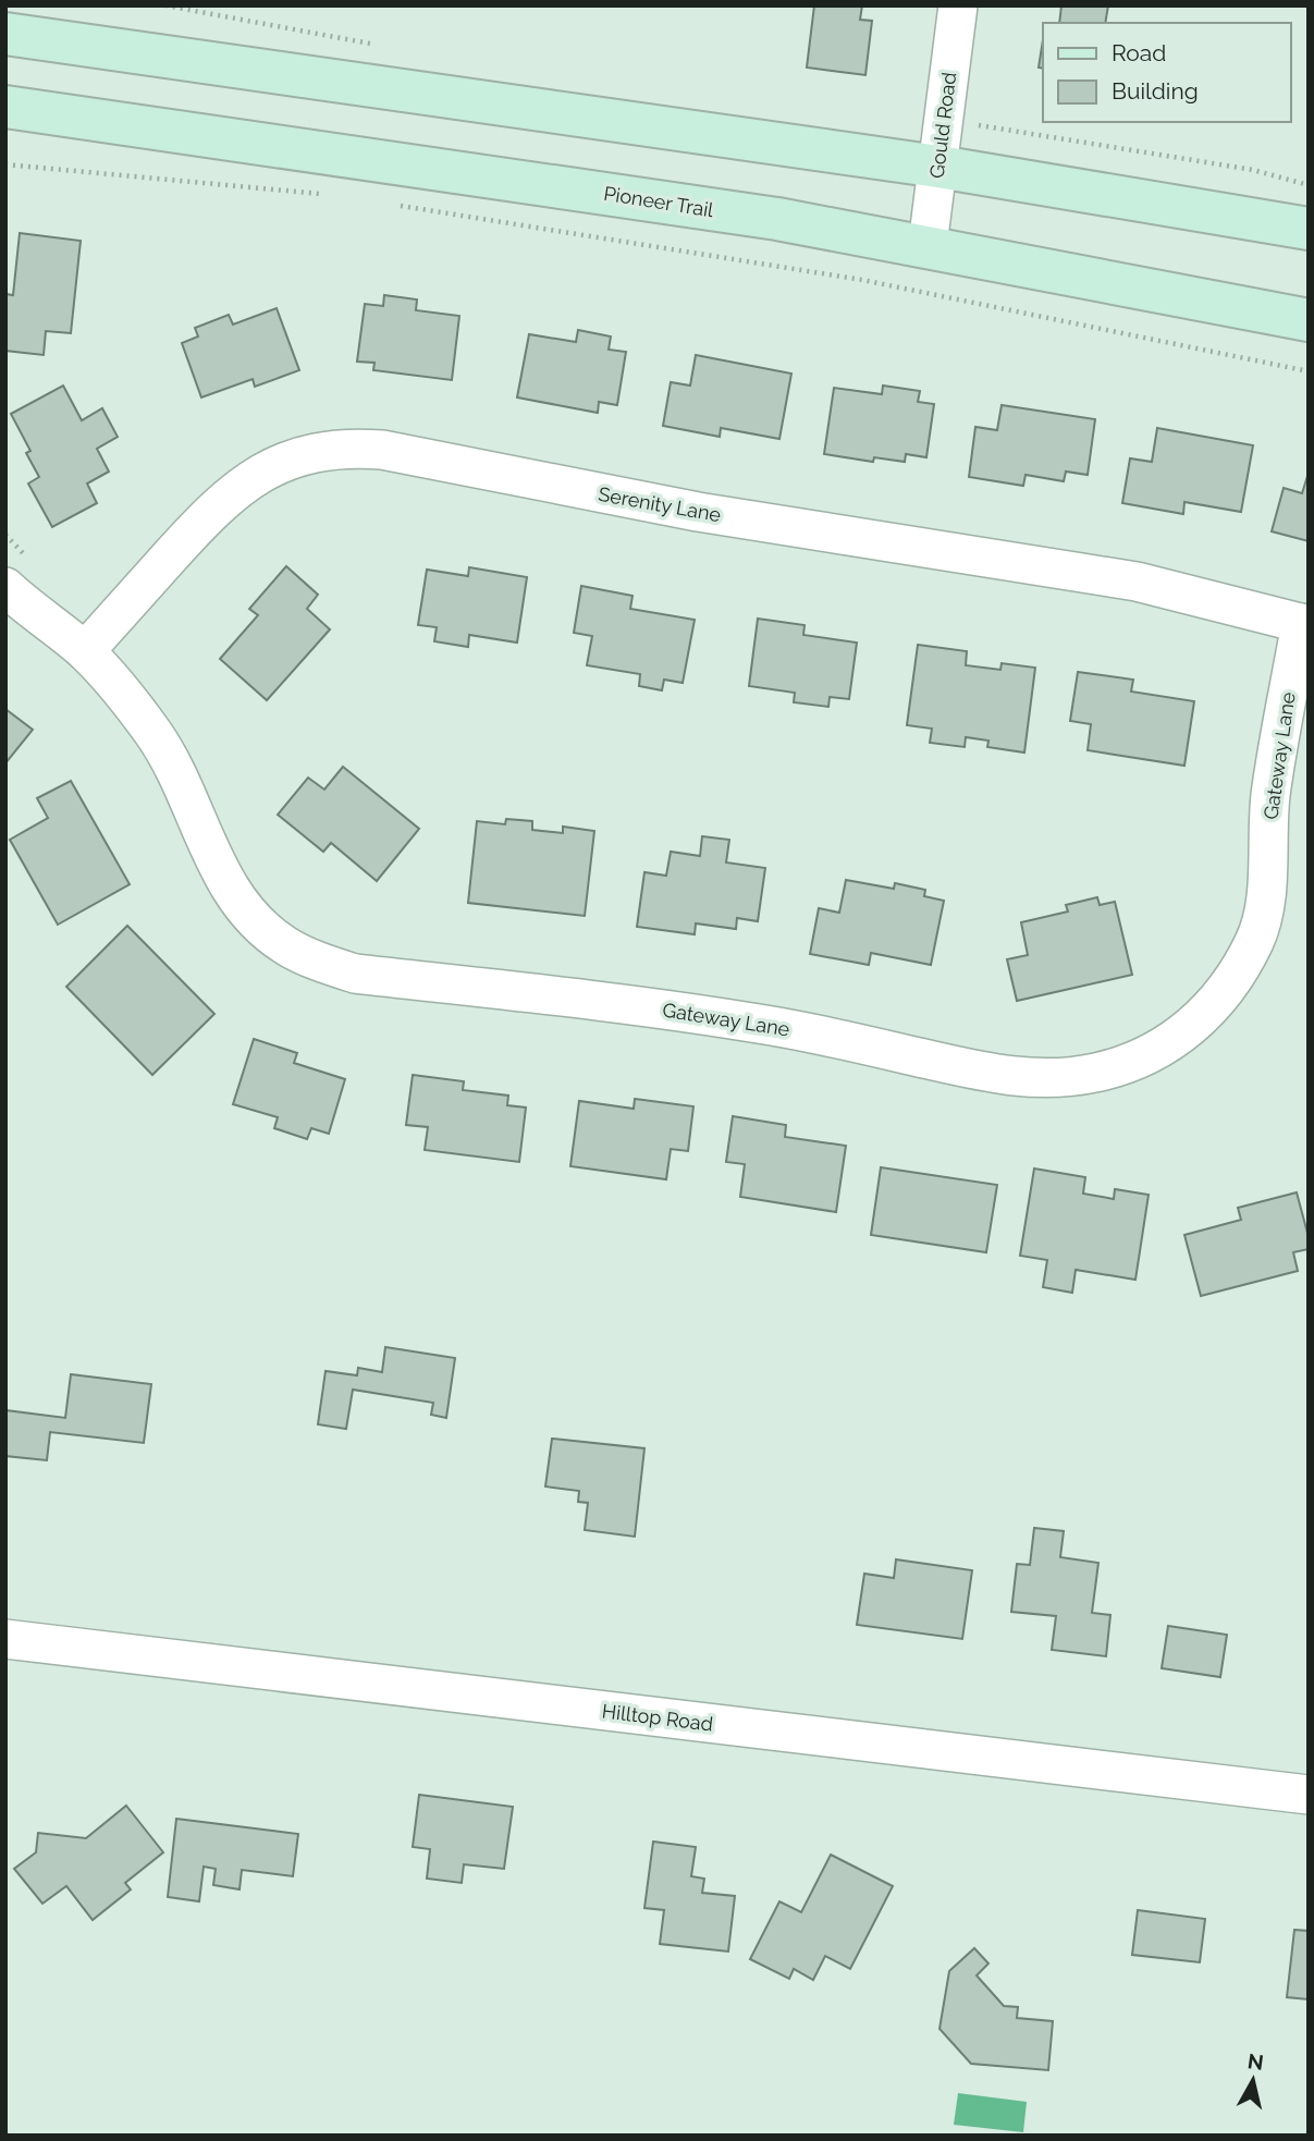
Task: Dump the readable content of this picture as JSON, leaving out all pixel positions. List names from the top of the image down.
{
  "streets": {
    "main road": ["Pioneer Trail"],
    "street": [
      "Gould Road",
      "Serenity Lane",
      "Gateway Lane",
      "Hilltop Road"
    ]
  },
  "crossings": [
    ["Gould Road", "Pioneer Trail"],
    ["Serenity Lane", "Gateway Lane"]
  ],
  "legend": ["Road", "Building"],
  "north": "top"
}
